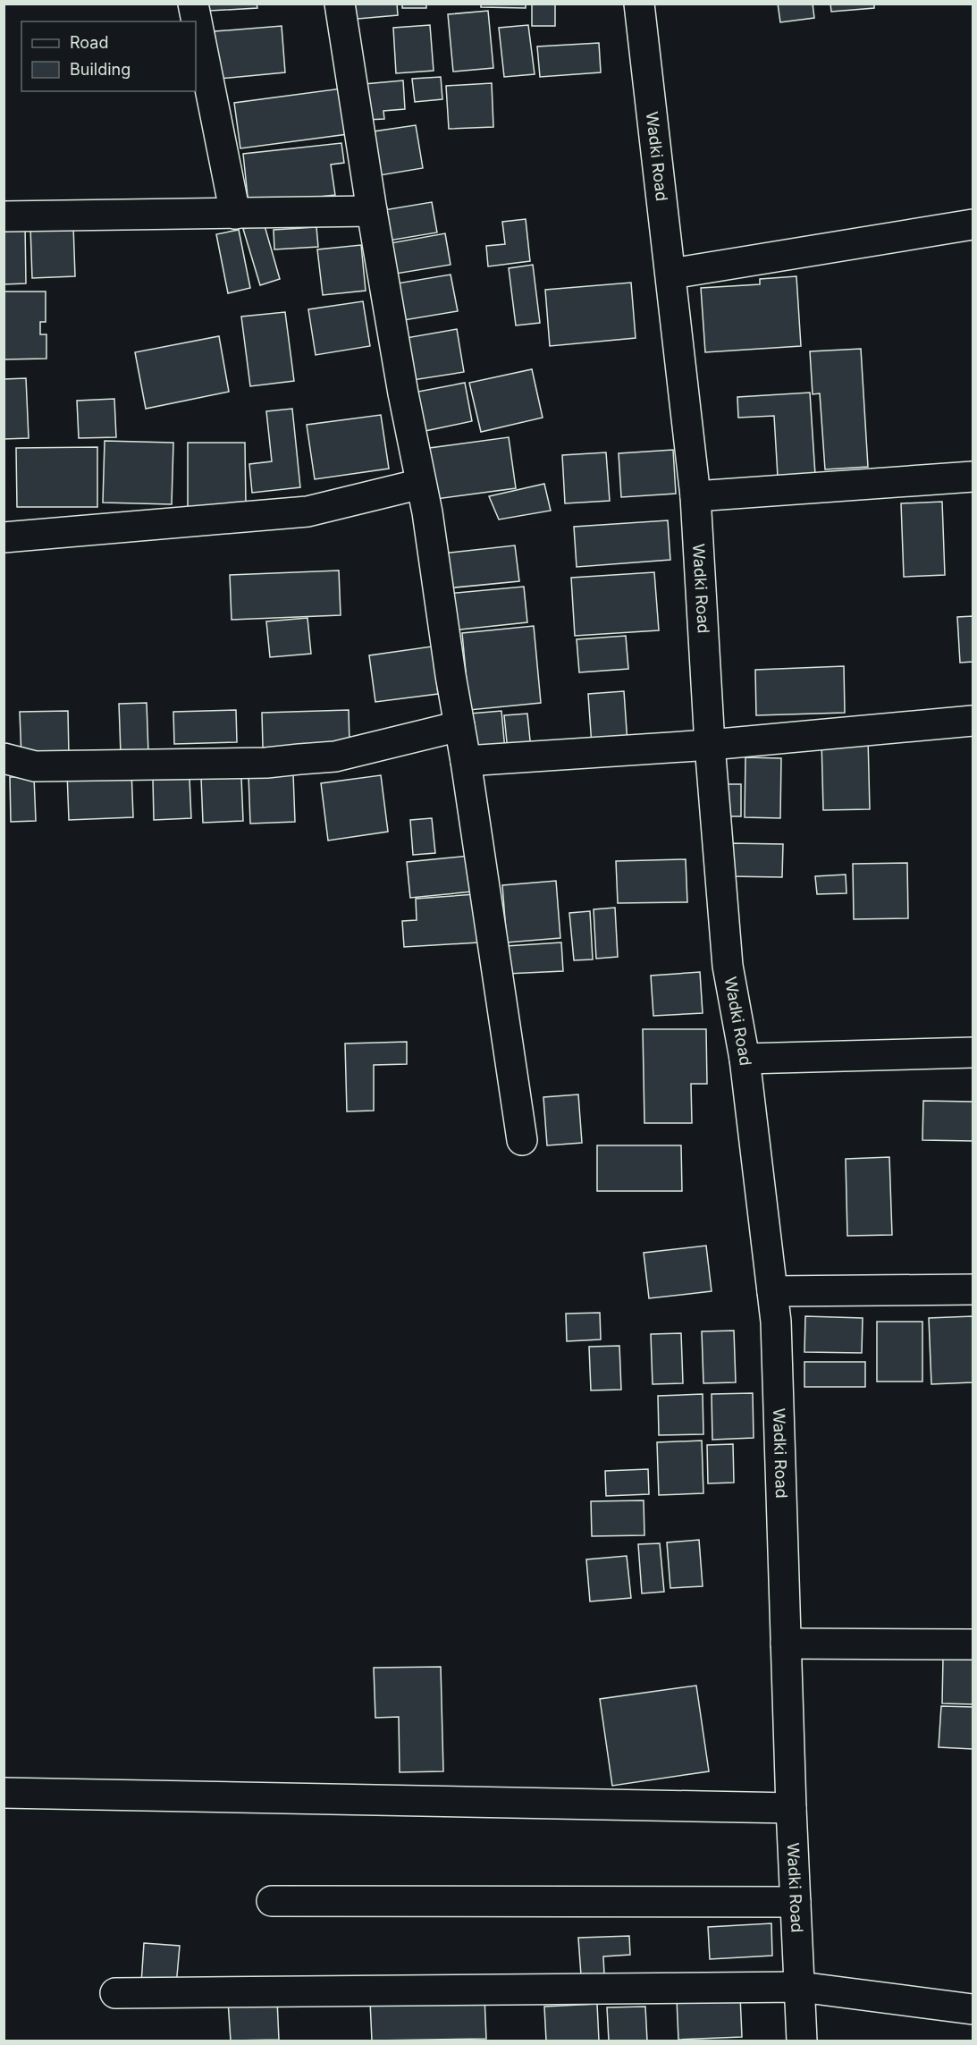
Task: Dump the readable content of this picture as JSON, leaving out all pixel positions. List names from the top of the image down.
{
  "streets": {
    "street": ["Wadki Road"]
  },
  "legend": ["Road", "Building"]
}
